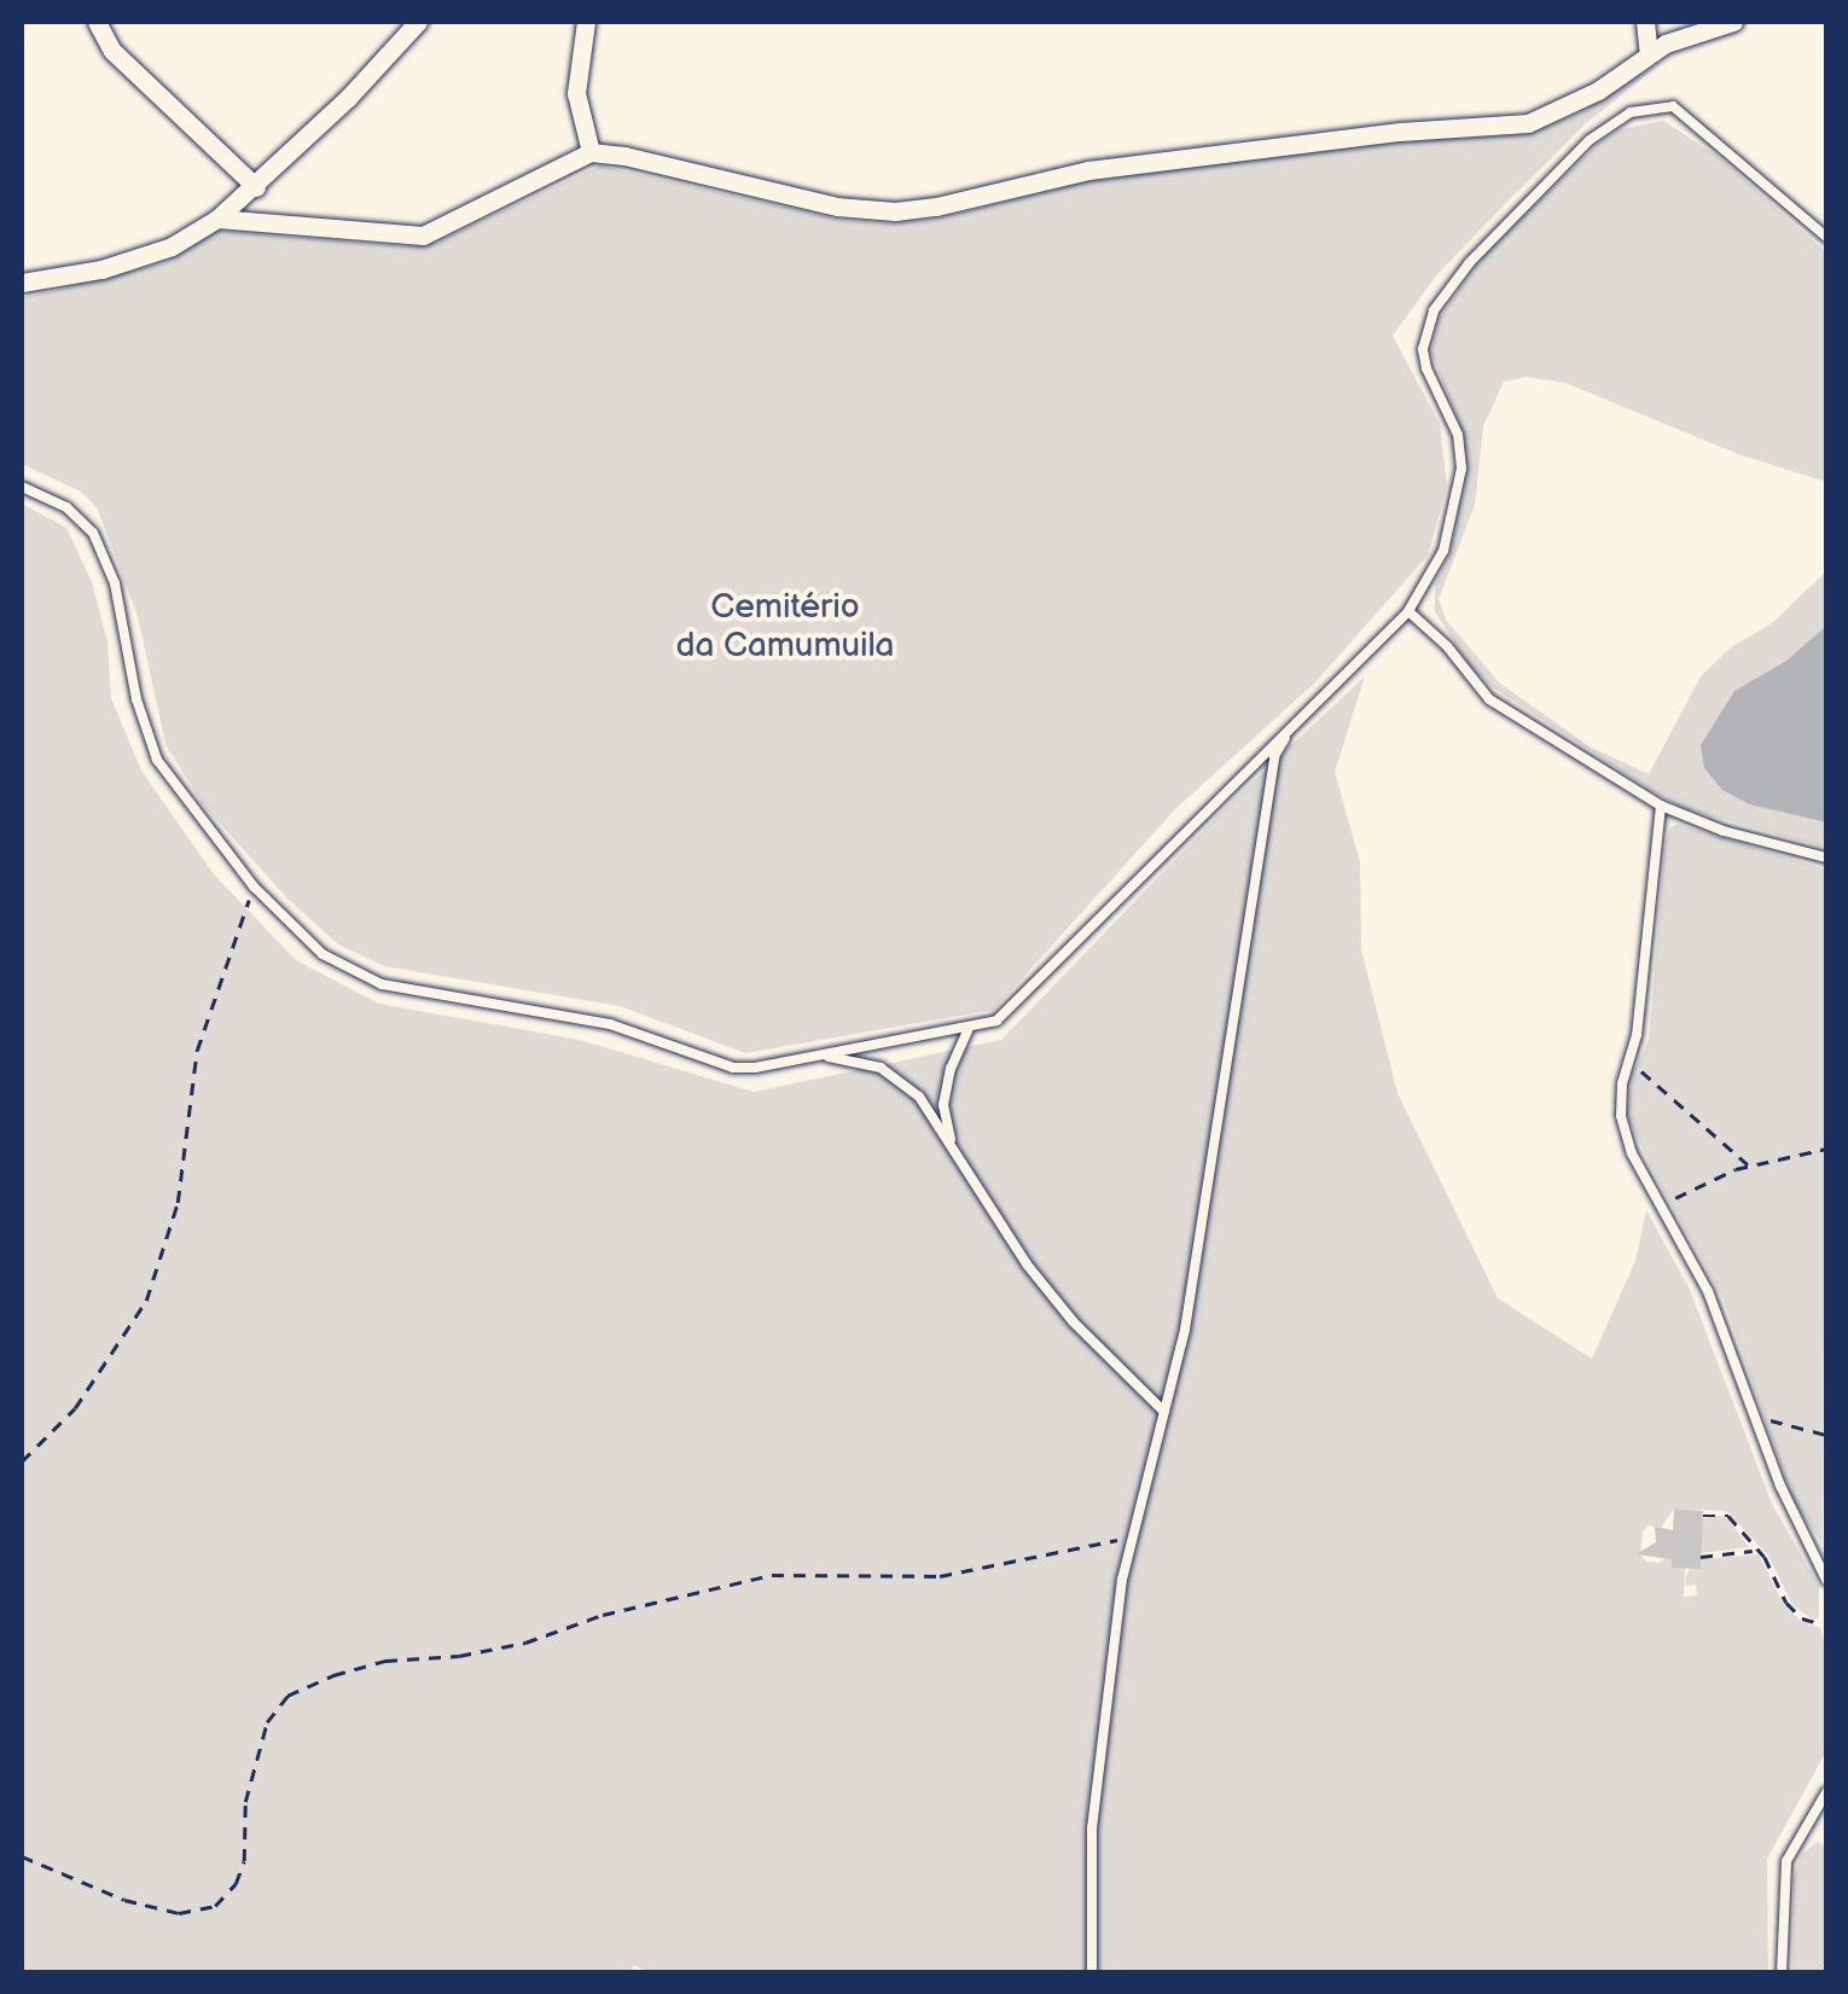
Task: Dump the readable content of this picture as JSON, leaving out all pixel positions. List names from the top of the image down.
{
  "parks": ["Cemitério da Camumuila"]
}
